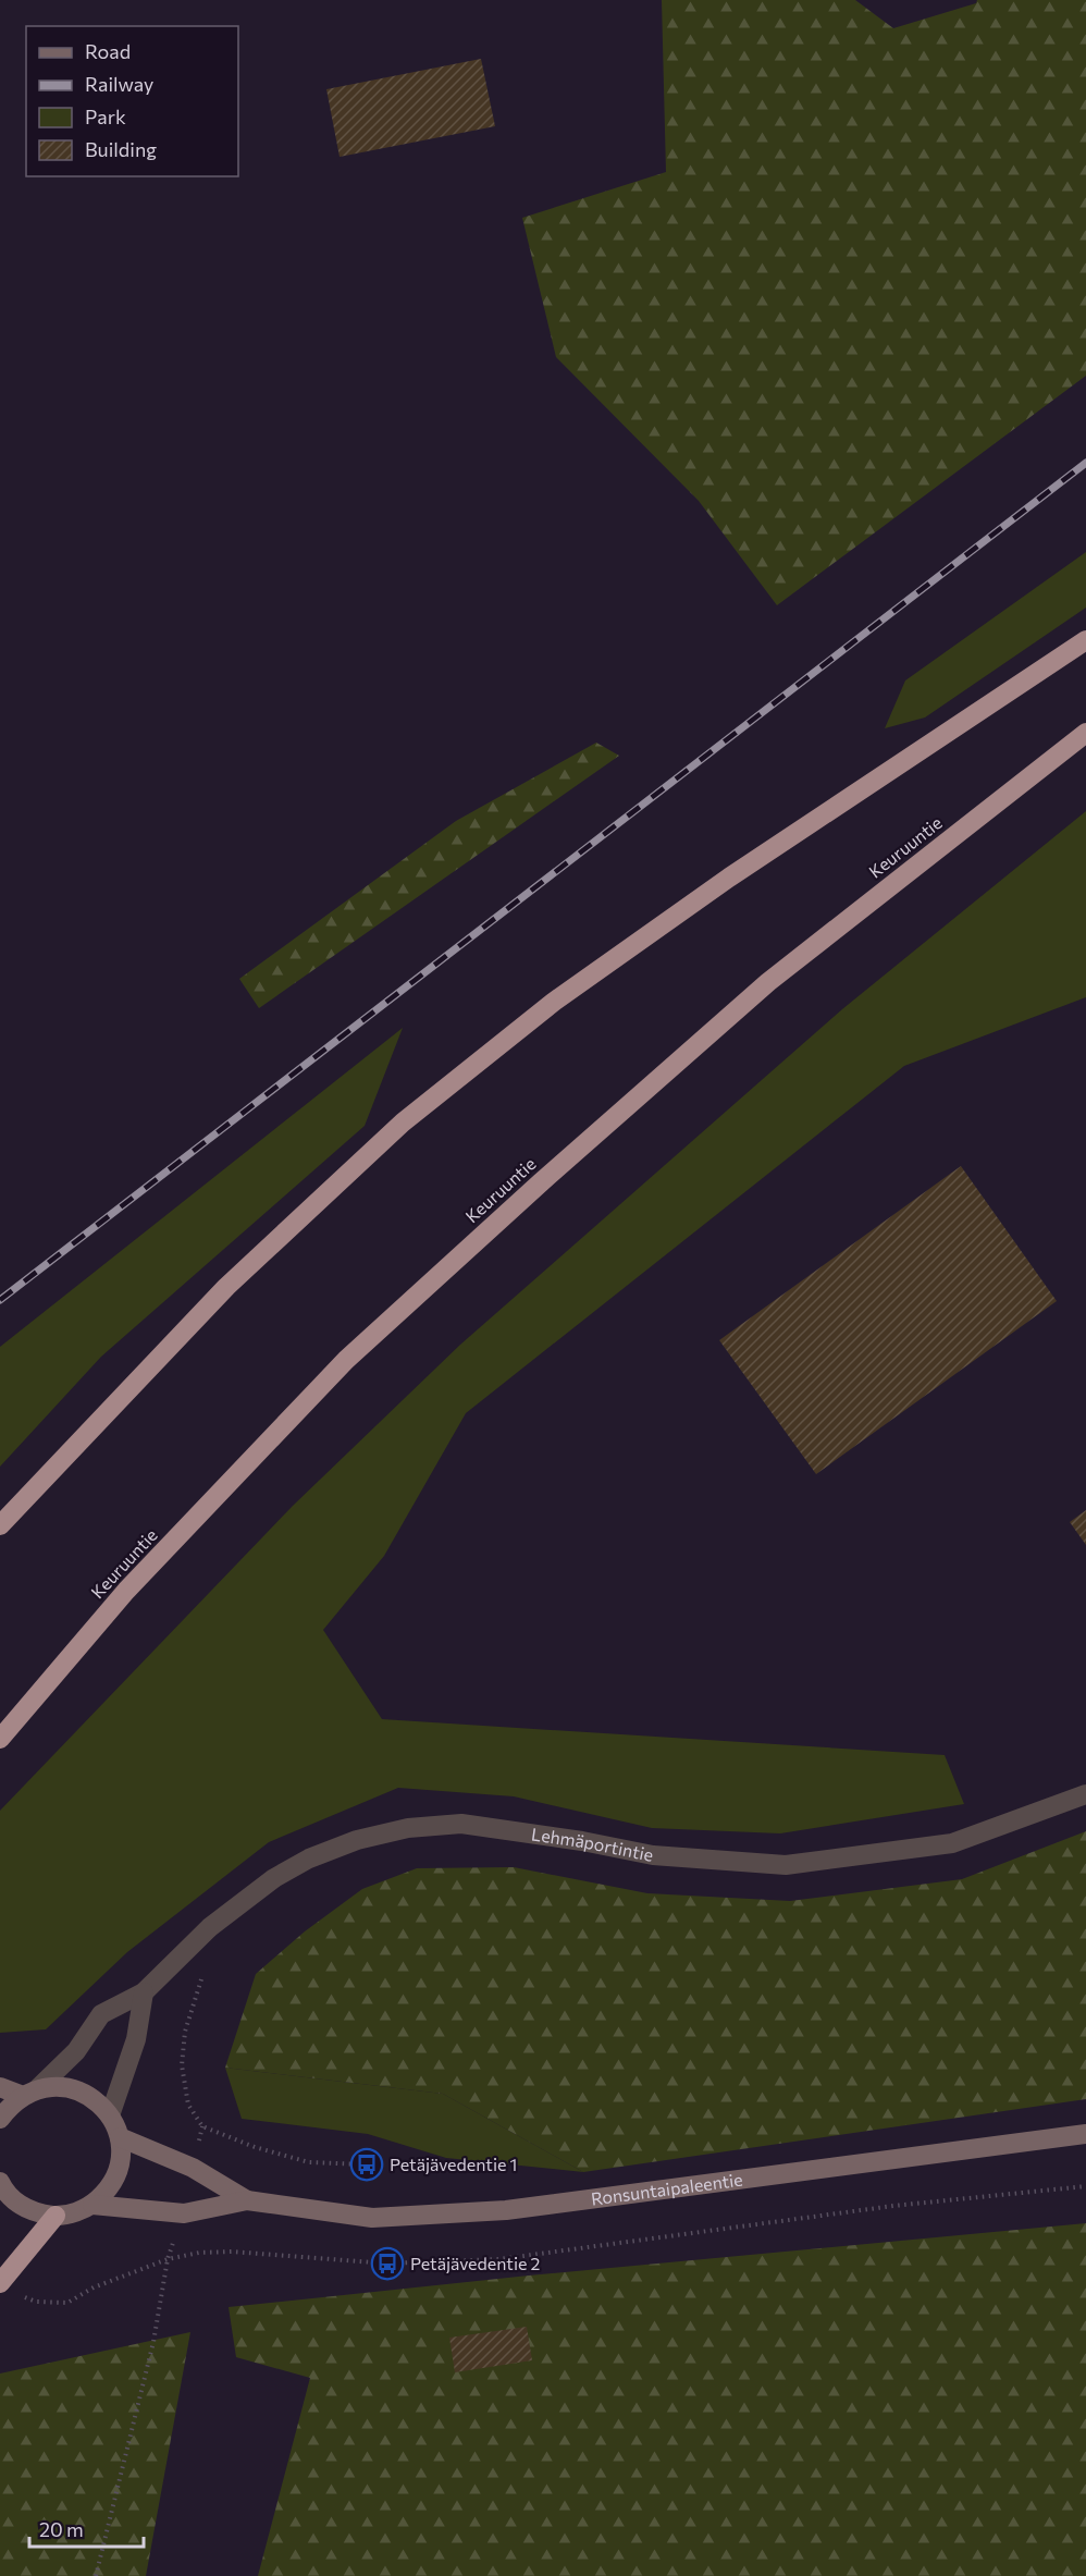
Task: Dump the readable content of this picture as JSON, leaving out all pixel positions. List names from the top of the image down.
{
  "streets": {
    "highway": ["Keuruuntie"],
    "street": ["Lehmäportintie", "Ronsuntaipaleentie"]
  },
  "places": {
    "bus stop": ["Petäjävedentie 1", "Petäjävedentie 2"]
  },
  "legend": [
    "Road",
    "Railway",
    "Park",
    "Building"
  ],
  "scale_bar": "20 m"
}
